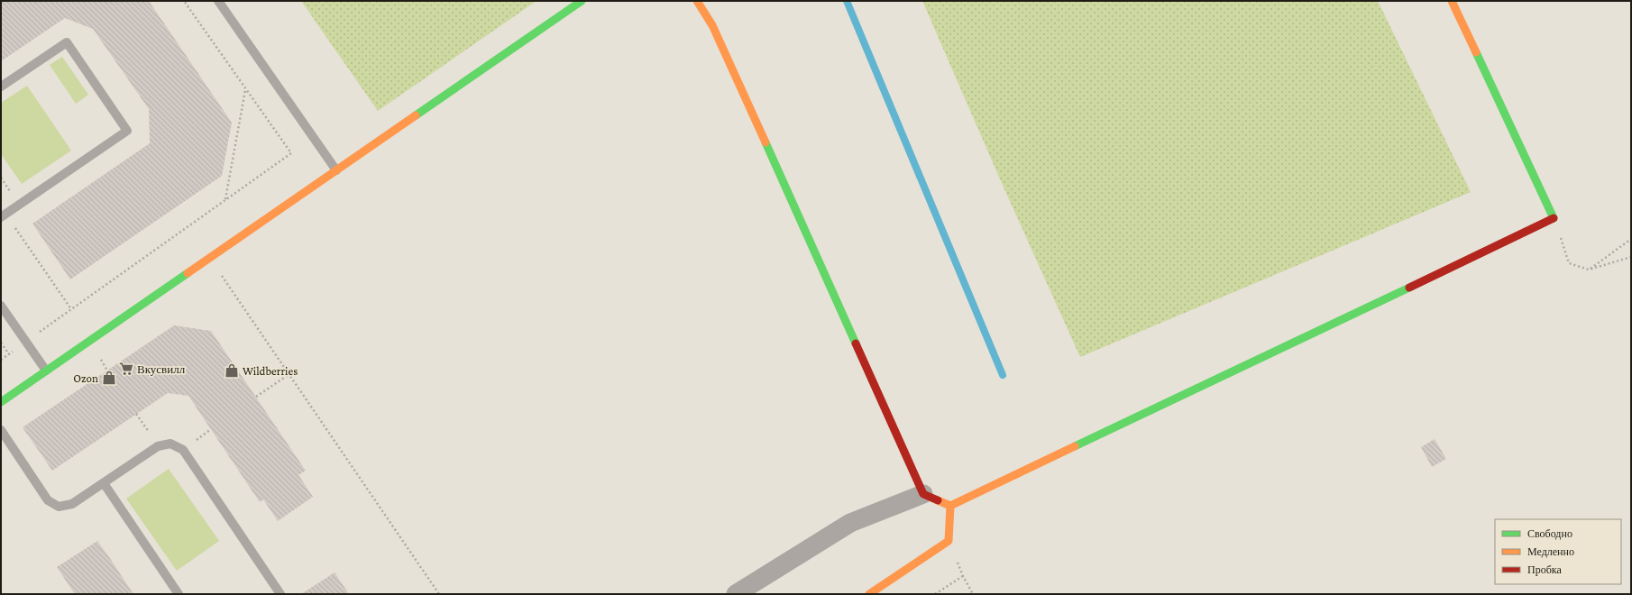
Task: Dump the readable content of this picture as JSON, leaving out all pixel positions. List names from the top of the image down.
{
  "places": {
    "supermarket": ["Вкусвилл"],
    "shop": ["Wildberries", "Ozon"]
  },
  "legend": ["Свободно", "Медленно", "Пробка"]
}
